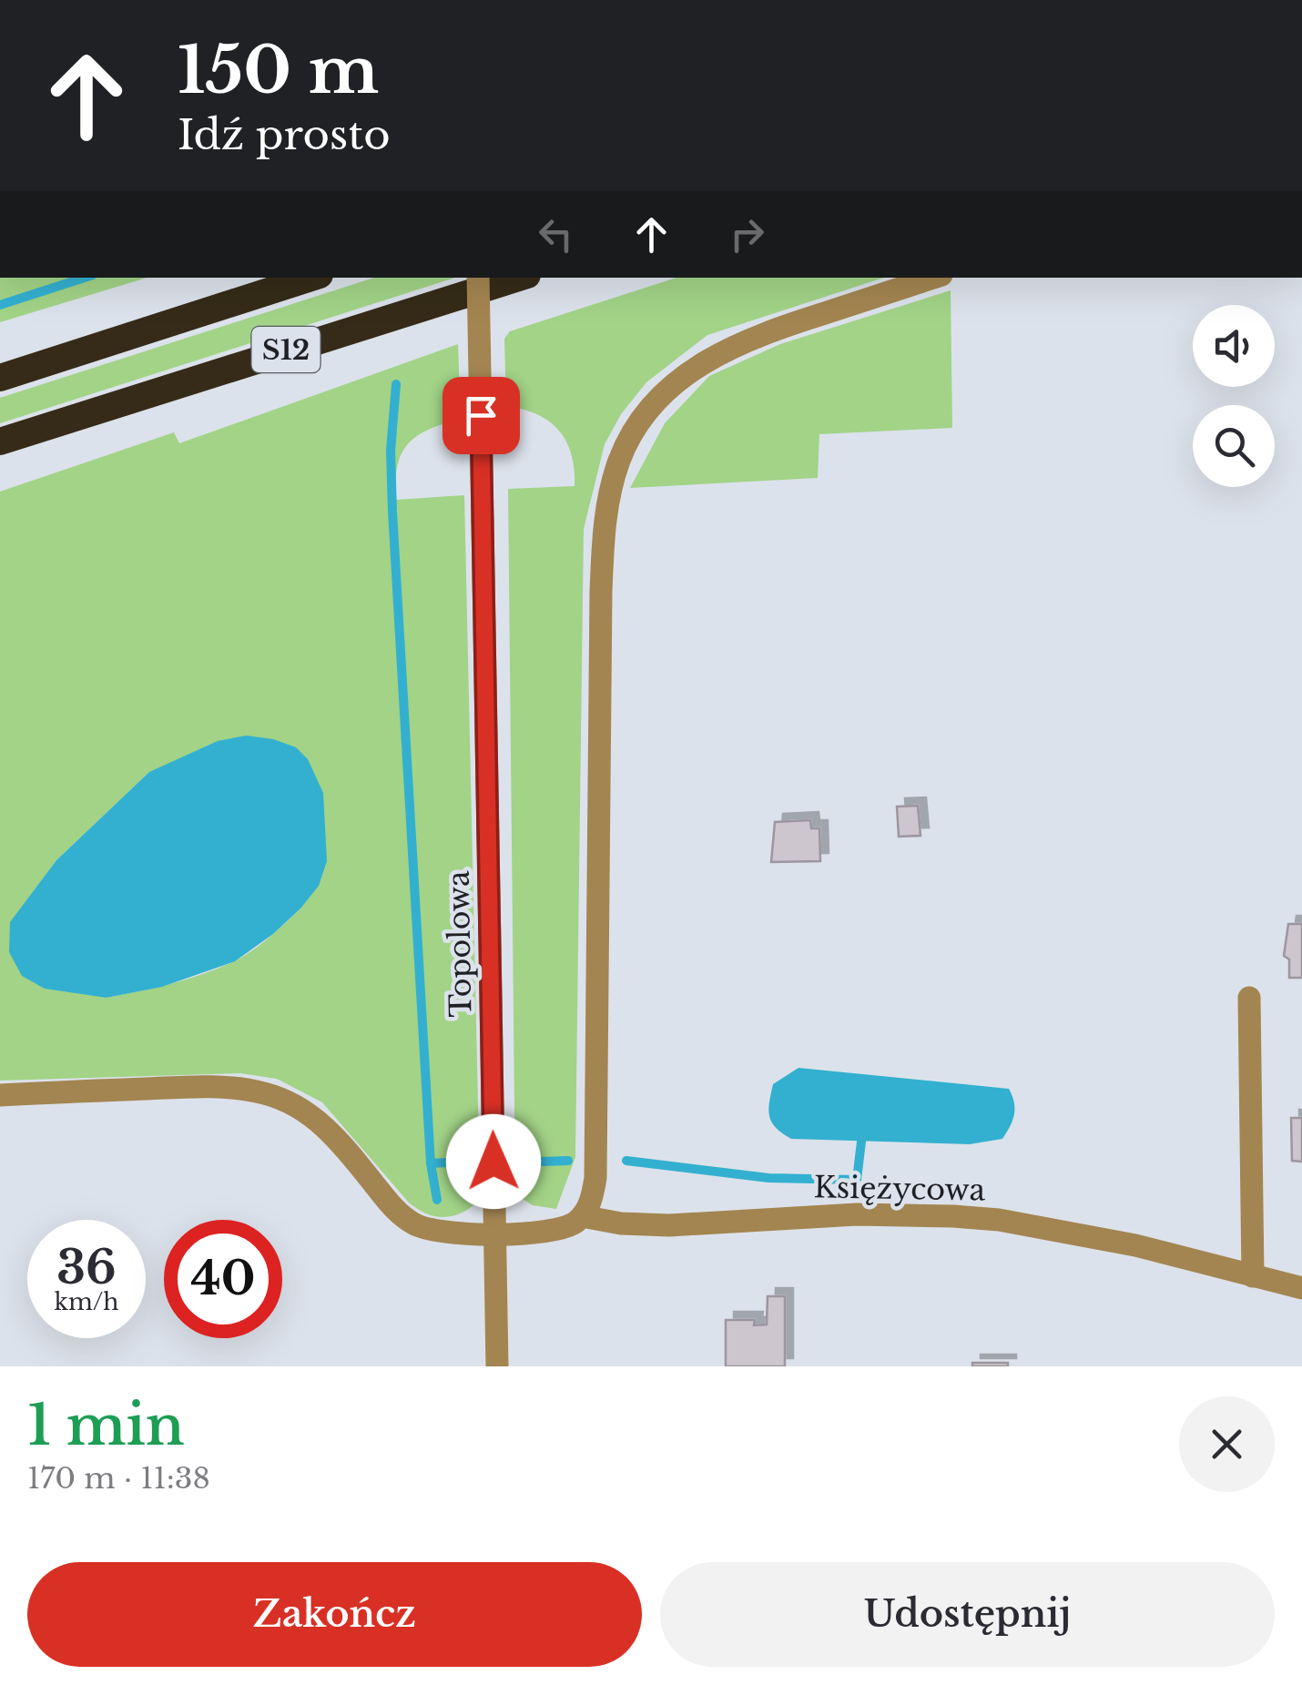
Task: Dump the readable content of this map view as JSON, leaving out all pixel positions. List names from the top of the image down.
{
  "streets": {
    "highway": ["S12"],
    "street": ["Topolowa", "Księżycowa"]
  },
  "crossings": [
    ["Topolowa", "Księżycowa"]
  ],
  "page": {
    "turn": ["150 m", "Idź prosto"],
    "speed": "36 km/h",
    "limit": "40",
    "heading": ["1 min", "170 m · 11:38"],
    "buttons": ["Zakończ", "Udostępnij"]
  }
}
